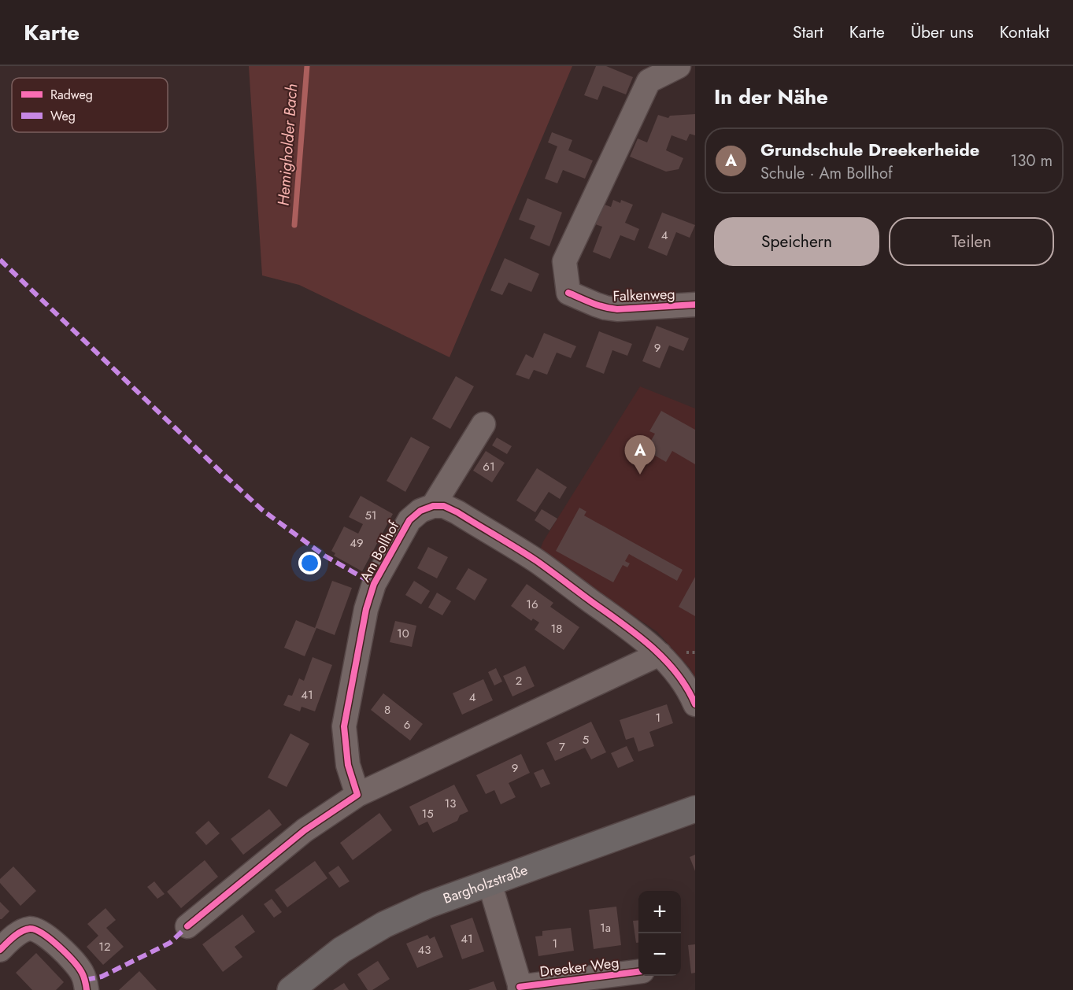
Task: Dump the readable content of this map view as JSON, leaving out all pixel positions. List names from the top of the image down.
{
  "streets": {
    "main road": ["Bargholzstraße"],
    "street": ["Falkenweg", "Am Bollhof", "Dreeker Weg"]
  },
  "crossings": [
    ["Bargholzstraße", "Dreeker Weg"]
  ],
  "water": ["Hemigholder Bach"],
  "house_numbers": [
    "4",
    "9",
    "61",
    "51",
    "49",
    "16",
    "18",
    "10",
    "2",
    "41",
    "4",
    "8",
    "1",
    "6",
    "5",
    "7",
    "9",
    "13",
    "15",
    "1a",
    "41",
    "1",
    "12",
    "43"
  ],
  "legend": ["Radweg", "Weg"],
  "page": {
    "header": "Karte",
    "nav": [
      "Start",
      "Karte",
      "Über uns",
      "Kontakt"
    ],
    "heading": "In der Nähe",
    "list": [
      {
        "mark": "A",
        "name": "Grundschule Dreekerheide",
        "note": "Schule · Am Bollhof",
        "value": "130 m"
      }
    ],
    "buttons": ["Speichern", "Teilen"],
    "pins": "A",
    "map_buttons": ["+", "−"]
  }
}
